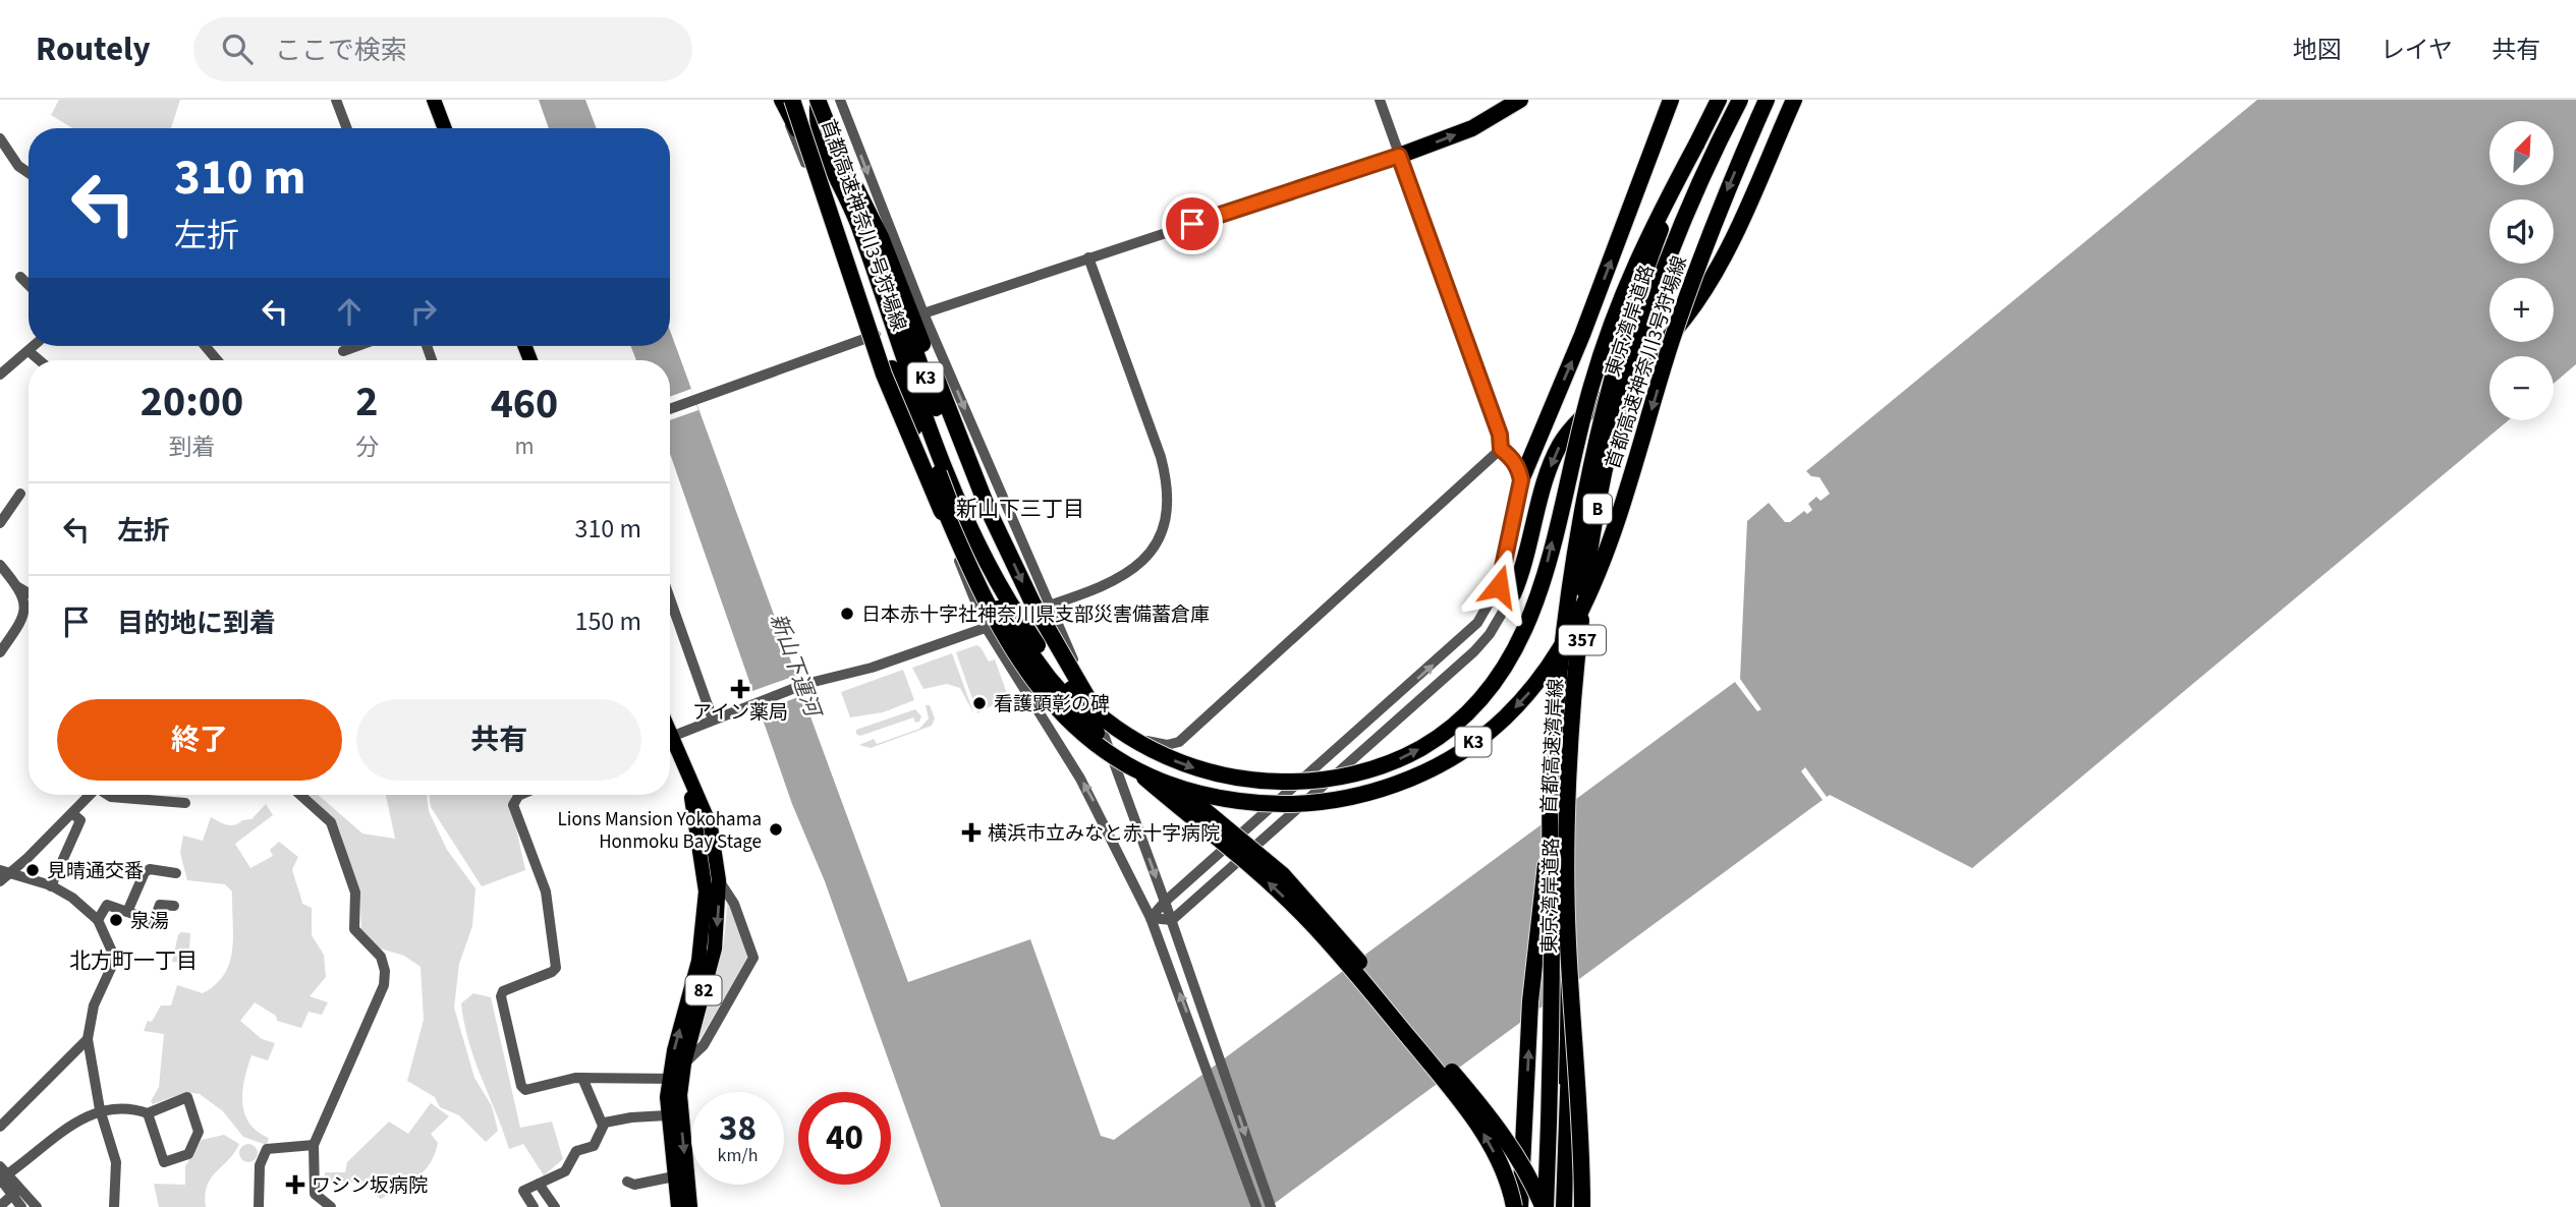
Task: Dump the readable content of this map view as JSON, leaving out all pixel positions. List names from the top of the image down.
{
  "streets": {
    "highway": [
      "首都高速神奈川3号狩場線",
      "東京湾岸道路",
      "K3",
      "B",
      "357",
      "首都高速湾岸線"
    ],
    "main road": ["82"]
  },
  "crossings": [
    ["首都高速神奈川3号狩場線", "K3"],
    ["首都高速神奈川3号狩場線", "首都高速湾岸線"],
    ["東京湾岸道路", "首都高速湾岸線"],
    ["K3", "首都高速湾岸線"],
    ["B", "首都高速湾岸線"]
  ],
  "districts": ["新山下三丁目", "北方町一丁目"],
  "water": ["新山下運河"],
  "places": {
    "other": [
      "日本赤十字社神奈川県支部災害備蓄倉庫",
      "看護顕彰の碑",
      "Lions Mansion Yokohama Honmoku Bay Stage",
      "見晴通交番",
      "泉湯"
    ],
    "health": ["アイン薬局", "横浜市立みなと赤十字病院", "ワシン坂病院"]
  },
  "north": "top right",
  "page": {
    "header": "Routely",
    "search": "ここで検索",
    "nav": ["地図", "レイヤ", "共有"],
    "map_buttons": ["+", "−"],
    "turn": ["310 m", "左折"],
    "eta": [
      "20:00",
      "到着",
      "2",
      "分",
      "460",
      "m"
    ],
    "list": [
      {
        "name": "左折",
        "value": "310 m"
      },
      {
        "name": "目的地に到着",
        "value": "150 m"
      }
    ],
    "buttons": ["終了", "共有"],
    "speed": "38 km/h",
    "limit": "40"
  }
}
